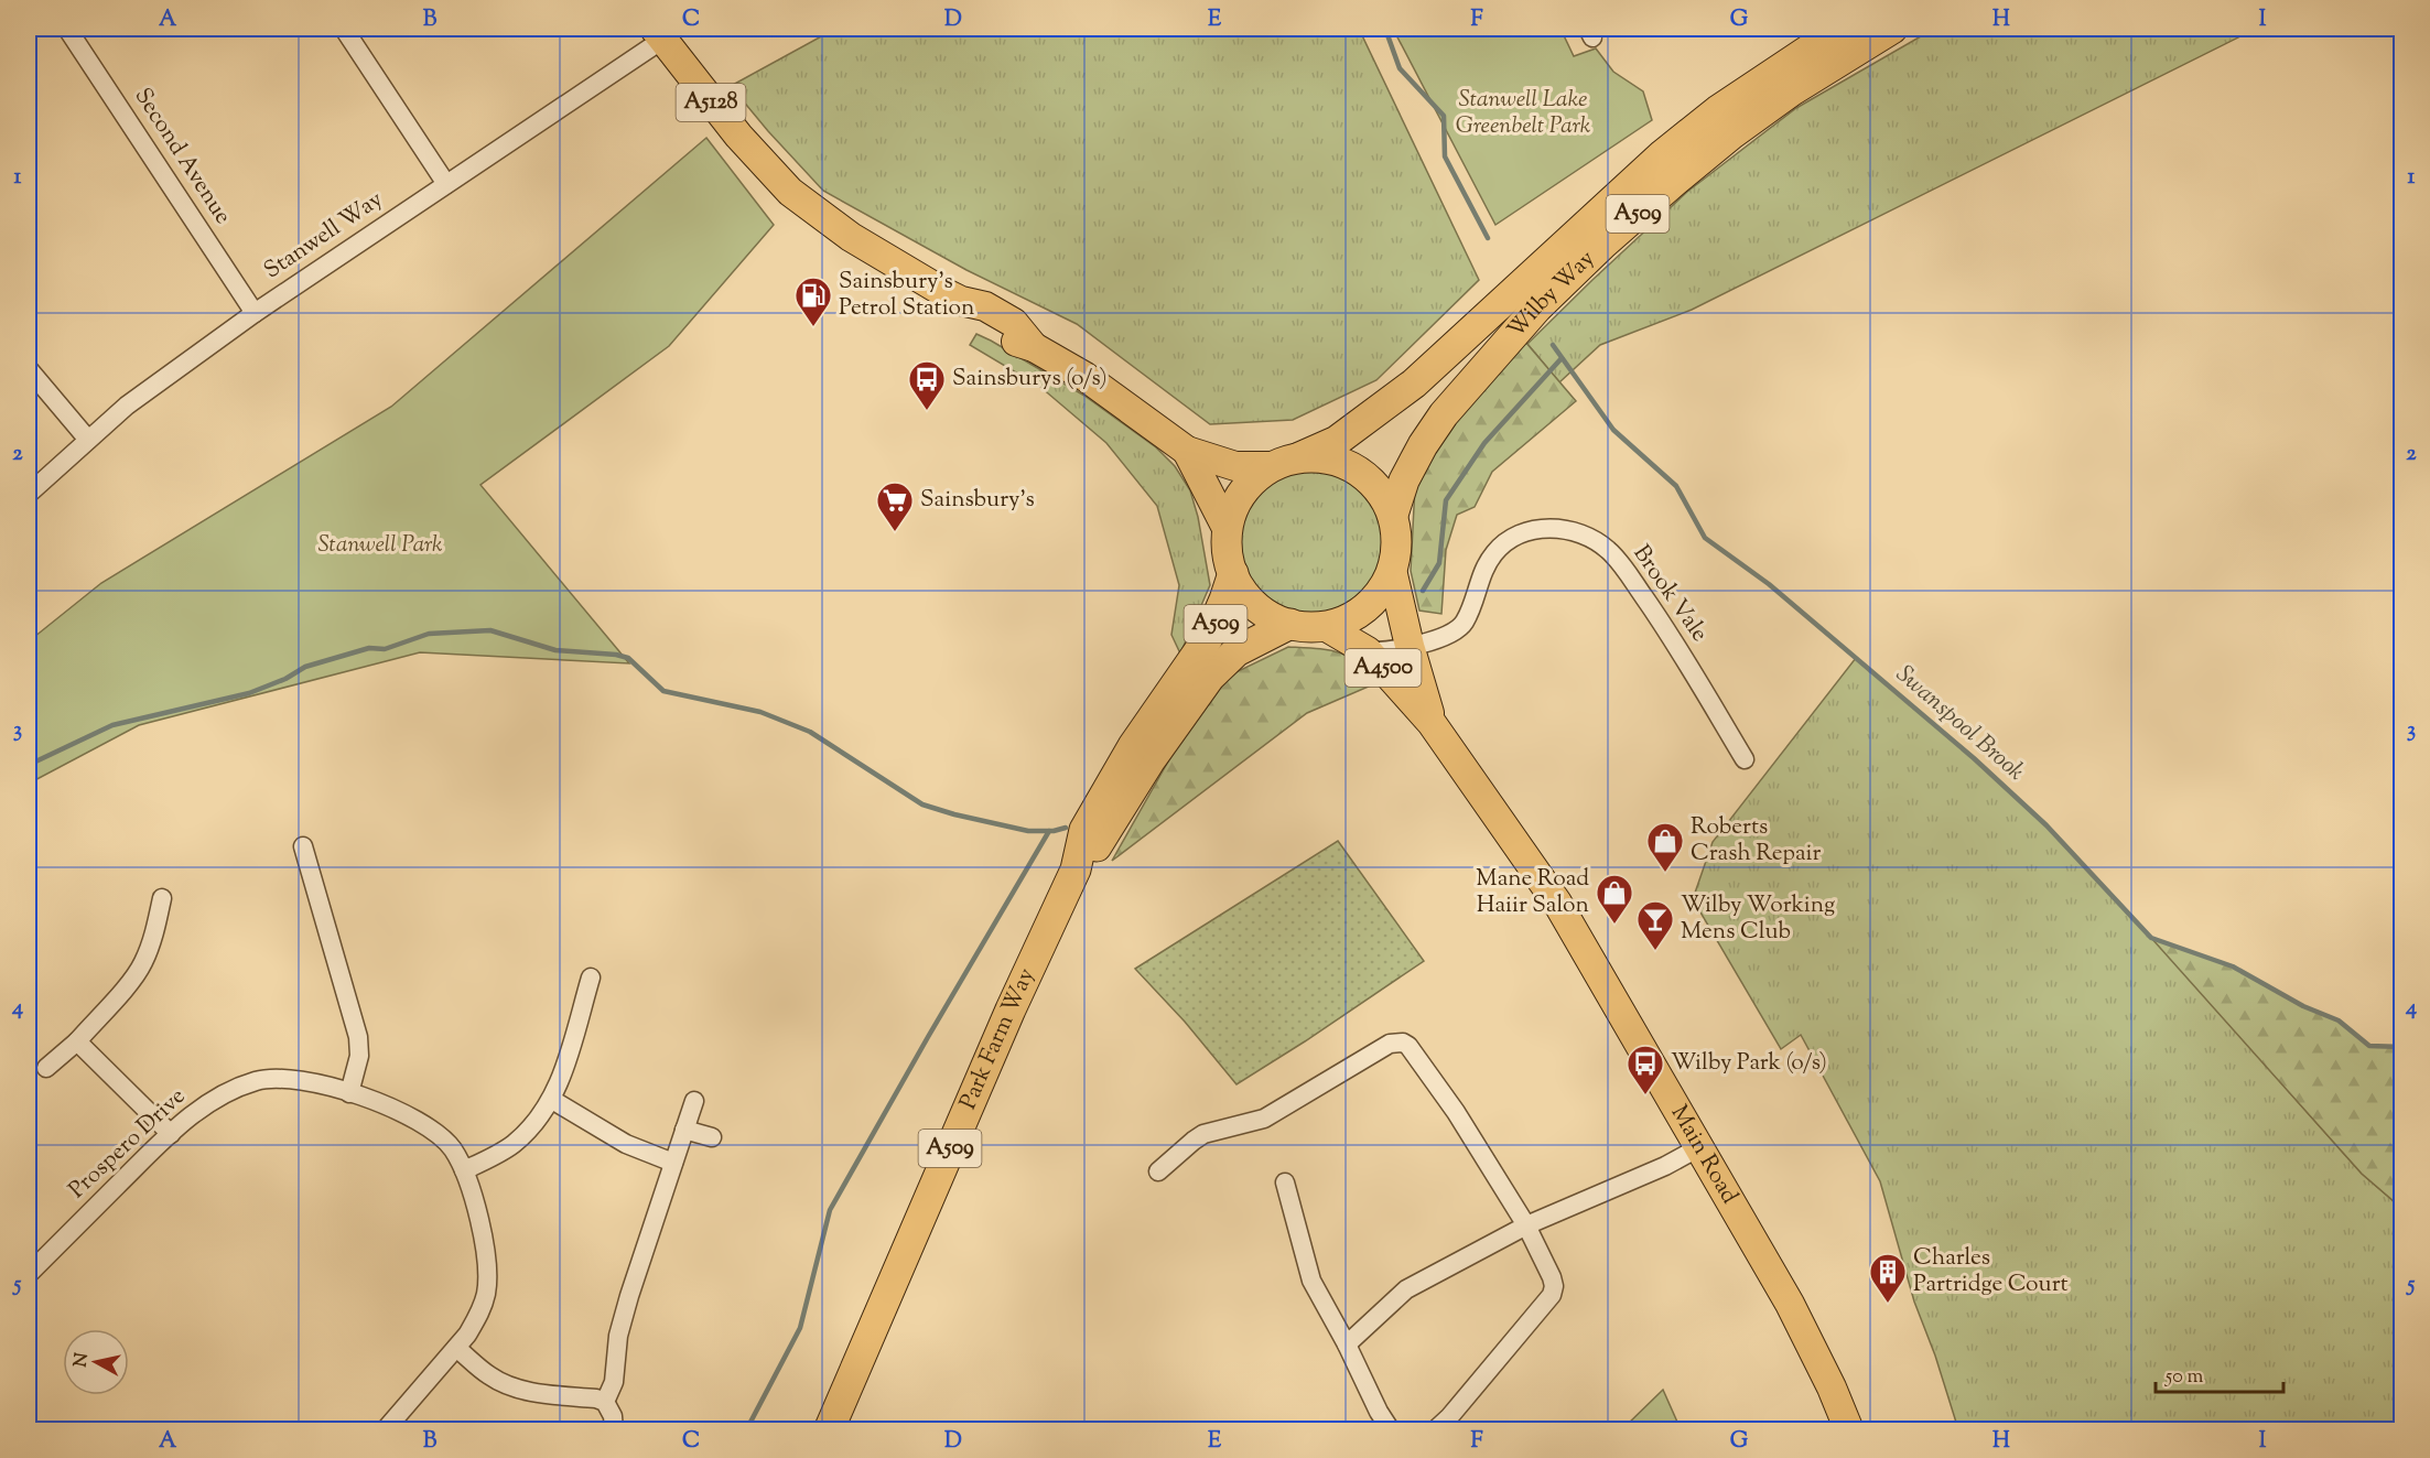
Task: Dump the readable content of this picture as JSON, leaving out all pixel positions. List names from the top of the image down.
{
  "streets": {
    "highway": ["A509", "Wilby Way", "Park Farm Way"],
    "main road": ["A5128", "A4500", "Main Road"],
    "street": [
      "Second Avenue",
      "Stanwell Way",
      "Brook Vale",
      "Prospero Drive"
    ]
  },
  "crossings": [
    ["A5128", "Stanwell Way"],
    ["A5128", "Wilby Way"],
    ["A5128", "Park Farm Way"],
    ["A5128", "Main Road"],
    ["Second Avenue", "Stanwell Way"],
    ["Wilby Way", "Park Farm Way"],
    ["Wilby Way", "Main Road"],
    ["Brook Vale", "Main Road"],
    ["Park Farm Way", "Main Road"]
  ],
  "water": ["Swanspool Brook"],
  "parks": ["Stanwell Lake Greenbelt Park", "Stanwell Park"],
  "places": {
    "fuel station": ["Sainsbury's Petrol Station"],
    "bus stop": ["Sainsburys (o/s)", "Wilby Park (o/s)"],
    "supermarket": ["Sainsbury's"],
    "shop": ["Roberts Crash Repair", "Mane Road Haiir Salon"],
    "bar": ["Wilby Working Mens Club"],
    "building": ["Charles Partridge Court"]
  },
  "scale_bar": "50 m",
  "north": "left",
  "grid": {
    "columns": [
      "A",
      "B",
      "C",
      "D",
      "E",
      "F",
      "G",
      "H",
      "I"
    ],
    "rows": [
      "1",
      "2",
      "3",
      "4",
      "5"
    ]
  }
}
